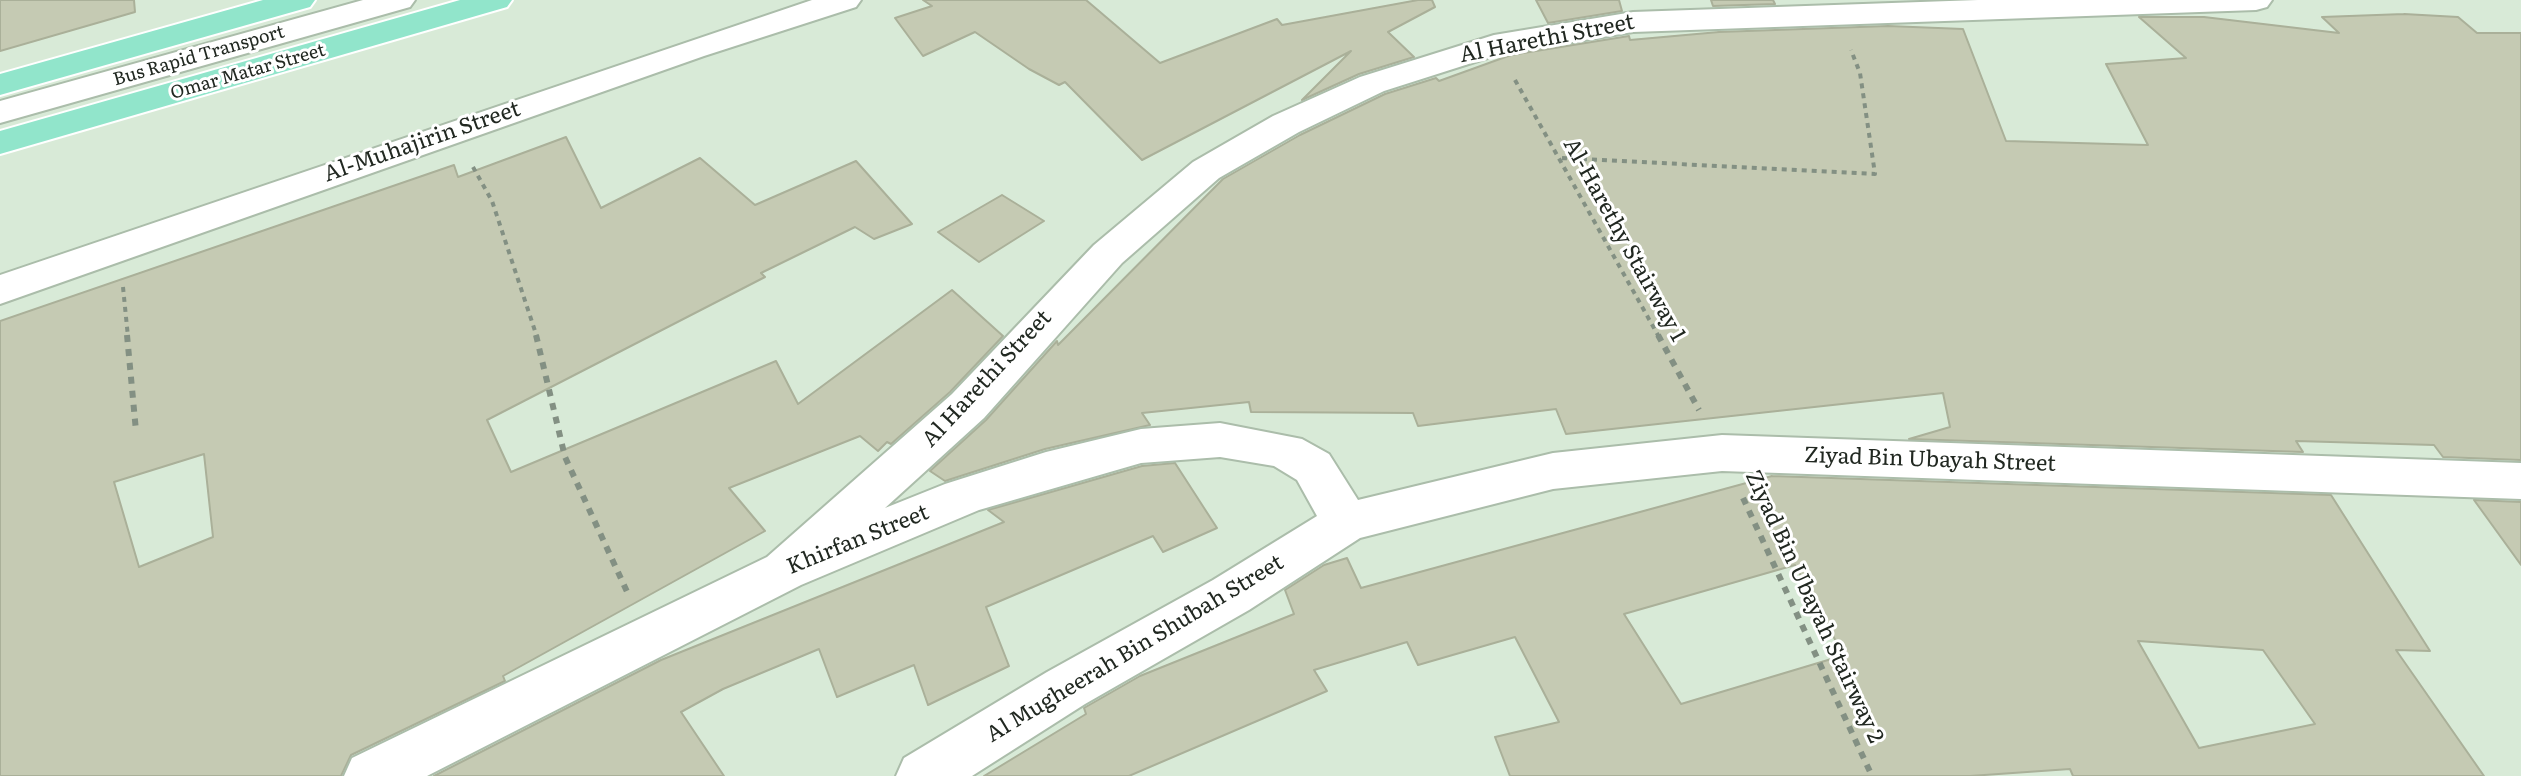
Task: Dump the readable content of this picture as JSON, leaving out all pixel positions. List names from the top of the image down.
{
  "streets": {
    "main road": ["Omar Matar Street"],
    "street": [
      "Al Harethi Street",
      "Bus Rapid Transport",
      "Al-Muhajirin Street",
      "Ziyad Bin Ubayah Street",
      "Khirfan Street",
      "Al Mugheerah Bin Shuʻbah Street"
    ],
    "path": ["Al-Harethy Stairway 1", "Ziyad Bin Ubayah Stairway 2"]
  },
  "crossings": [
    ["Al Harethi Street", "Al-Harethy Stairway 1"],
    ["Al Harethi Street", "Khirfan Street"],
    ["Al-Harethy Stairway 1", "Ziyad Bin Ubayah Street"],
    ["Al-Harethy Stairway 1", "Ziyad Bin Ubayah Stairway 2"],
    ["Ziyad Bin Ubayah Street", "Khirfan Street"],
    ["Ziyad Bin Ubayah Street", "Ziyad Bin Ubayah Stairway 2"],
    ["Ziyad Bin Ubayah Street", "Al Mugheerah Bin Shuʻbah Street"],
    ["Khirfan Street", "Al Mugheerah Bin Shuʻbah Street"]
  ]
}
